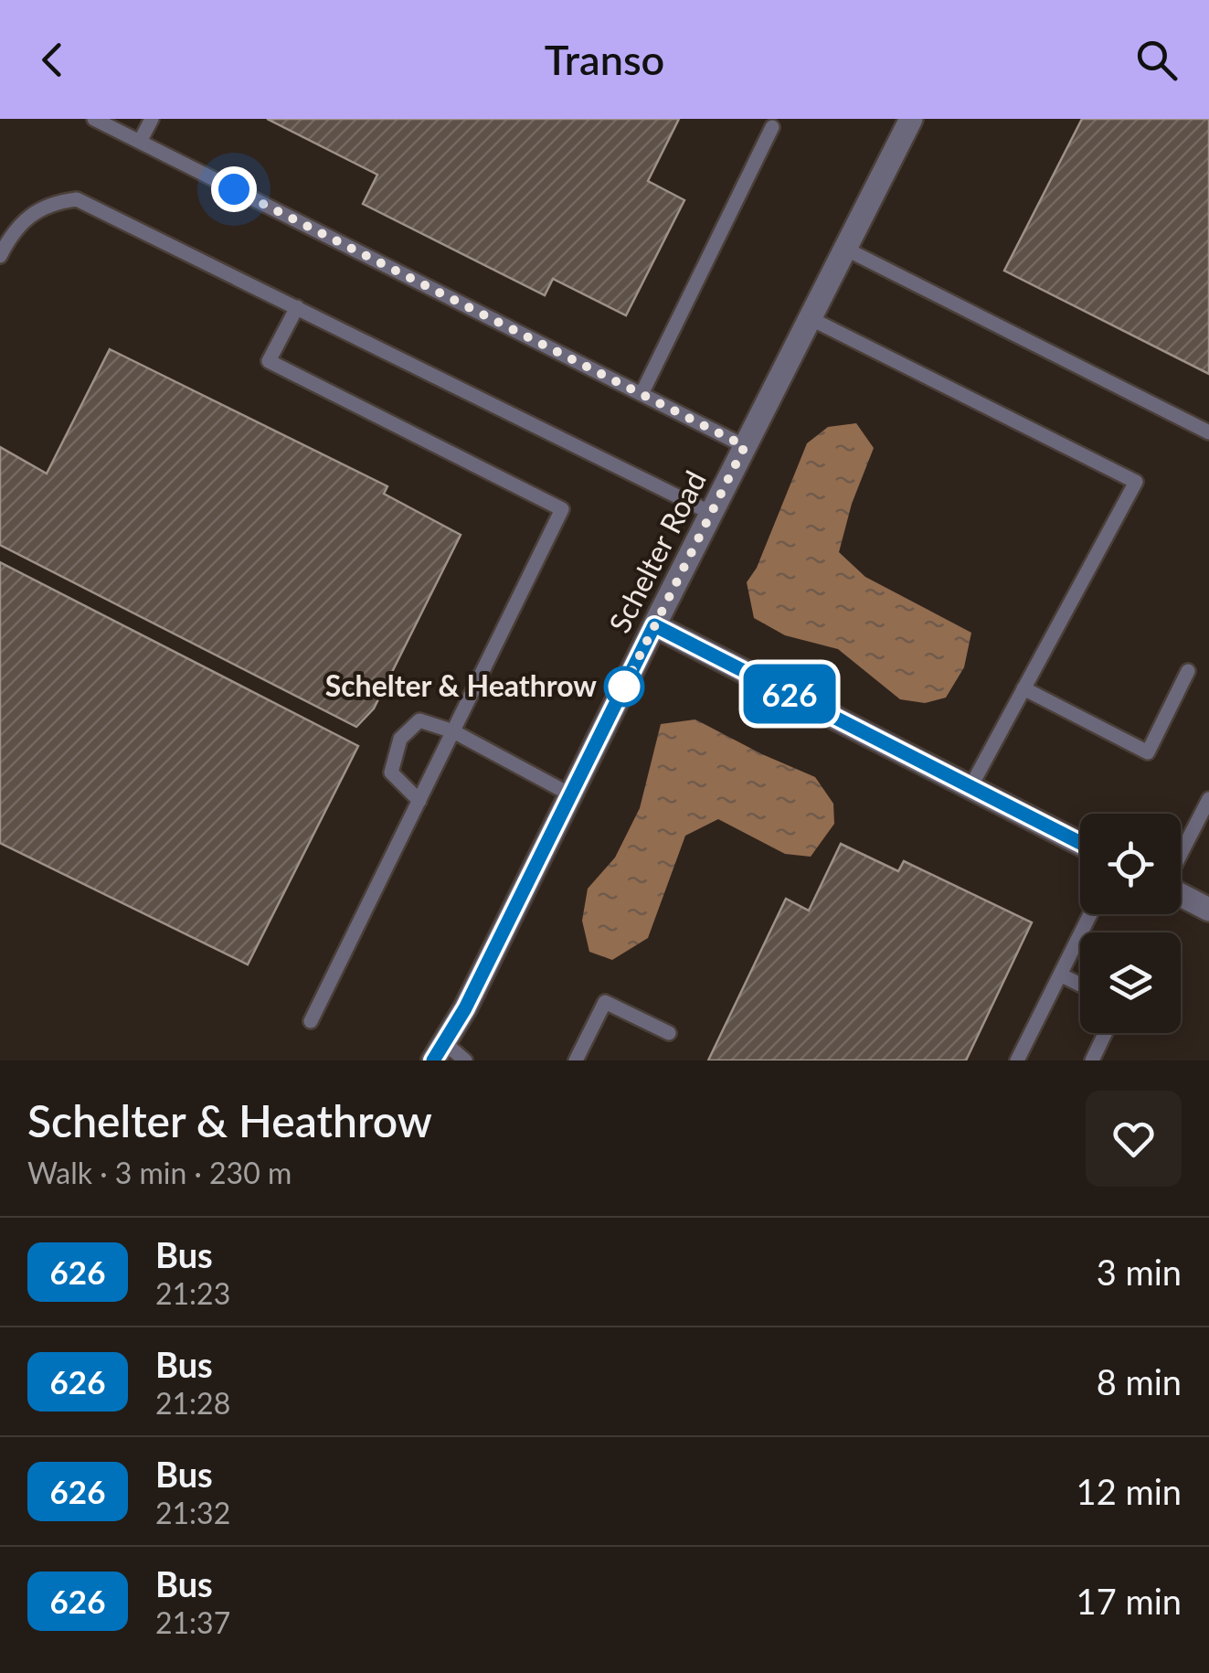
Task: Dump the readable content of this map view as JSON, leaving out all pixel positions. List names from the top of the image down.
{
  "streets": {
    "street": ["Schelter Road"]
  },
  "places": ["Schelter & Heathrow"],
  "lines": ["bus line 626"],
  "page": {
    "header": "Transo",
    "on_map": "626",
    "heading": ["Schelter & Heathrow", "Walk · 3 min · 230 m"],
    "list": [
      {
        "mark": "626",
        "name": "Bus",
        "note": "21:23",
        "value": "3 min"
      },
      {
        "mark": "626",
        "name": "Bus",
        "note": "21:28",
        "value": "8 min"
      },
      {
        "mark": "626",
        "name": "Bus",
        "note": "21:32",
        "value": "12 min"
      },
      {
        "mark": "626",
        "name": "Bus",
        "note": "21:37",
        "value": "17 min"
      }
    ]
  }
}
